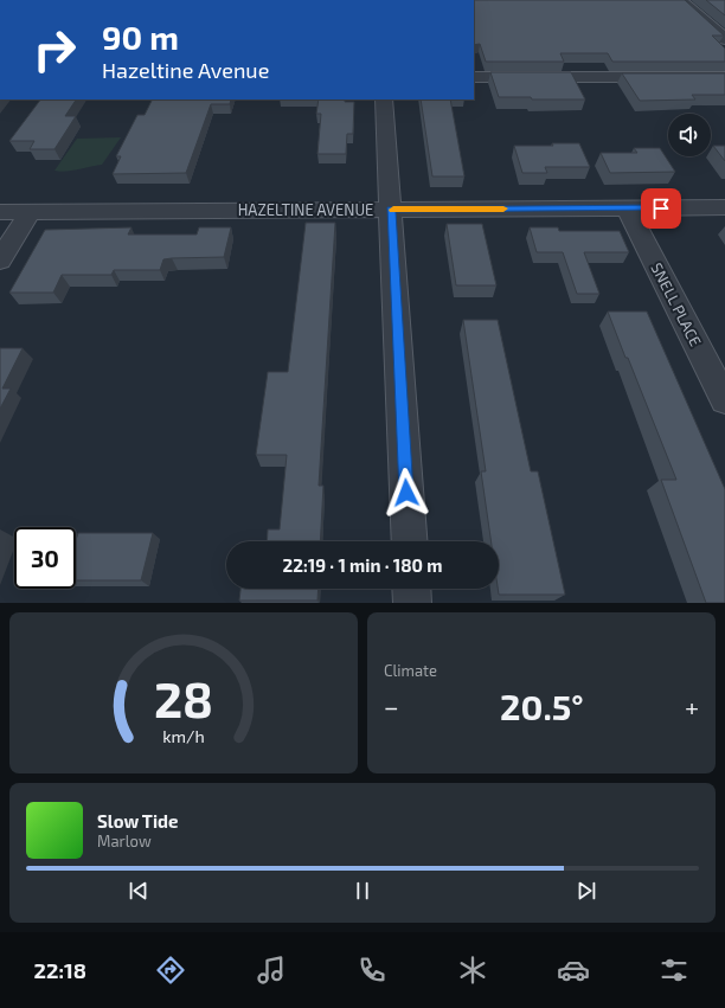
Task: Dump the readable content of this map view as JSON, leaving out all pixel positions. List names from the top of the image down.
{
  "streets": {
    "street": ["HAZELTINE AVENUE", "SNELL PLACE"]
  },
  "crossings": [
    ["HAZELTINE AVENUE", "SNELL PLACE"]
  ],
  "page": {
    "turn": ["90 m", "Hazeltine Avenue"],
    "limit": "30",
    "trip": "22:19 · 1 min · 180 m",
    "tile": "Climate",
    "heat": ["−", "20.5°", "+"],
    "song": ["Slow Tide", "Marlow"],
    "tabs": "22:18",
    "gauge": ["28", "km/h"]
  }
}
